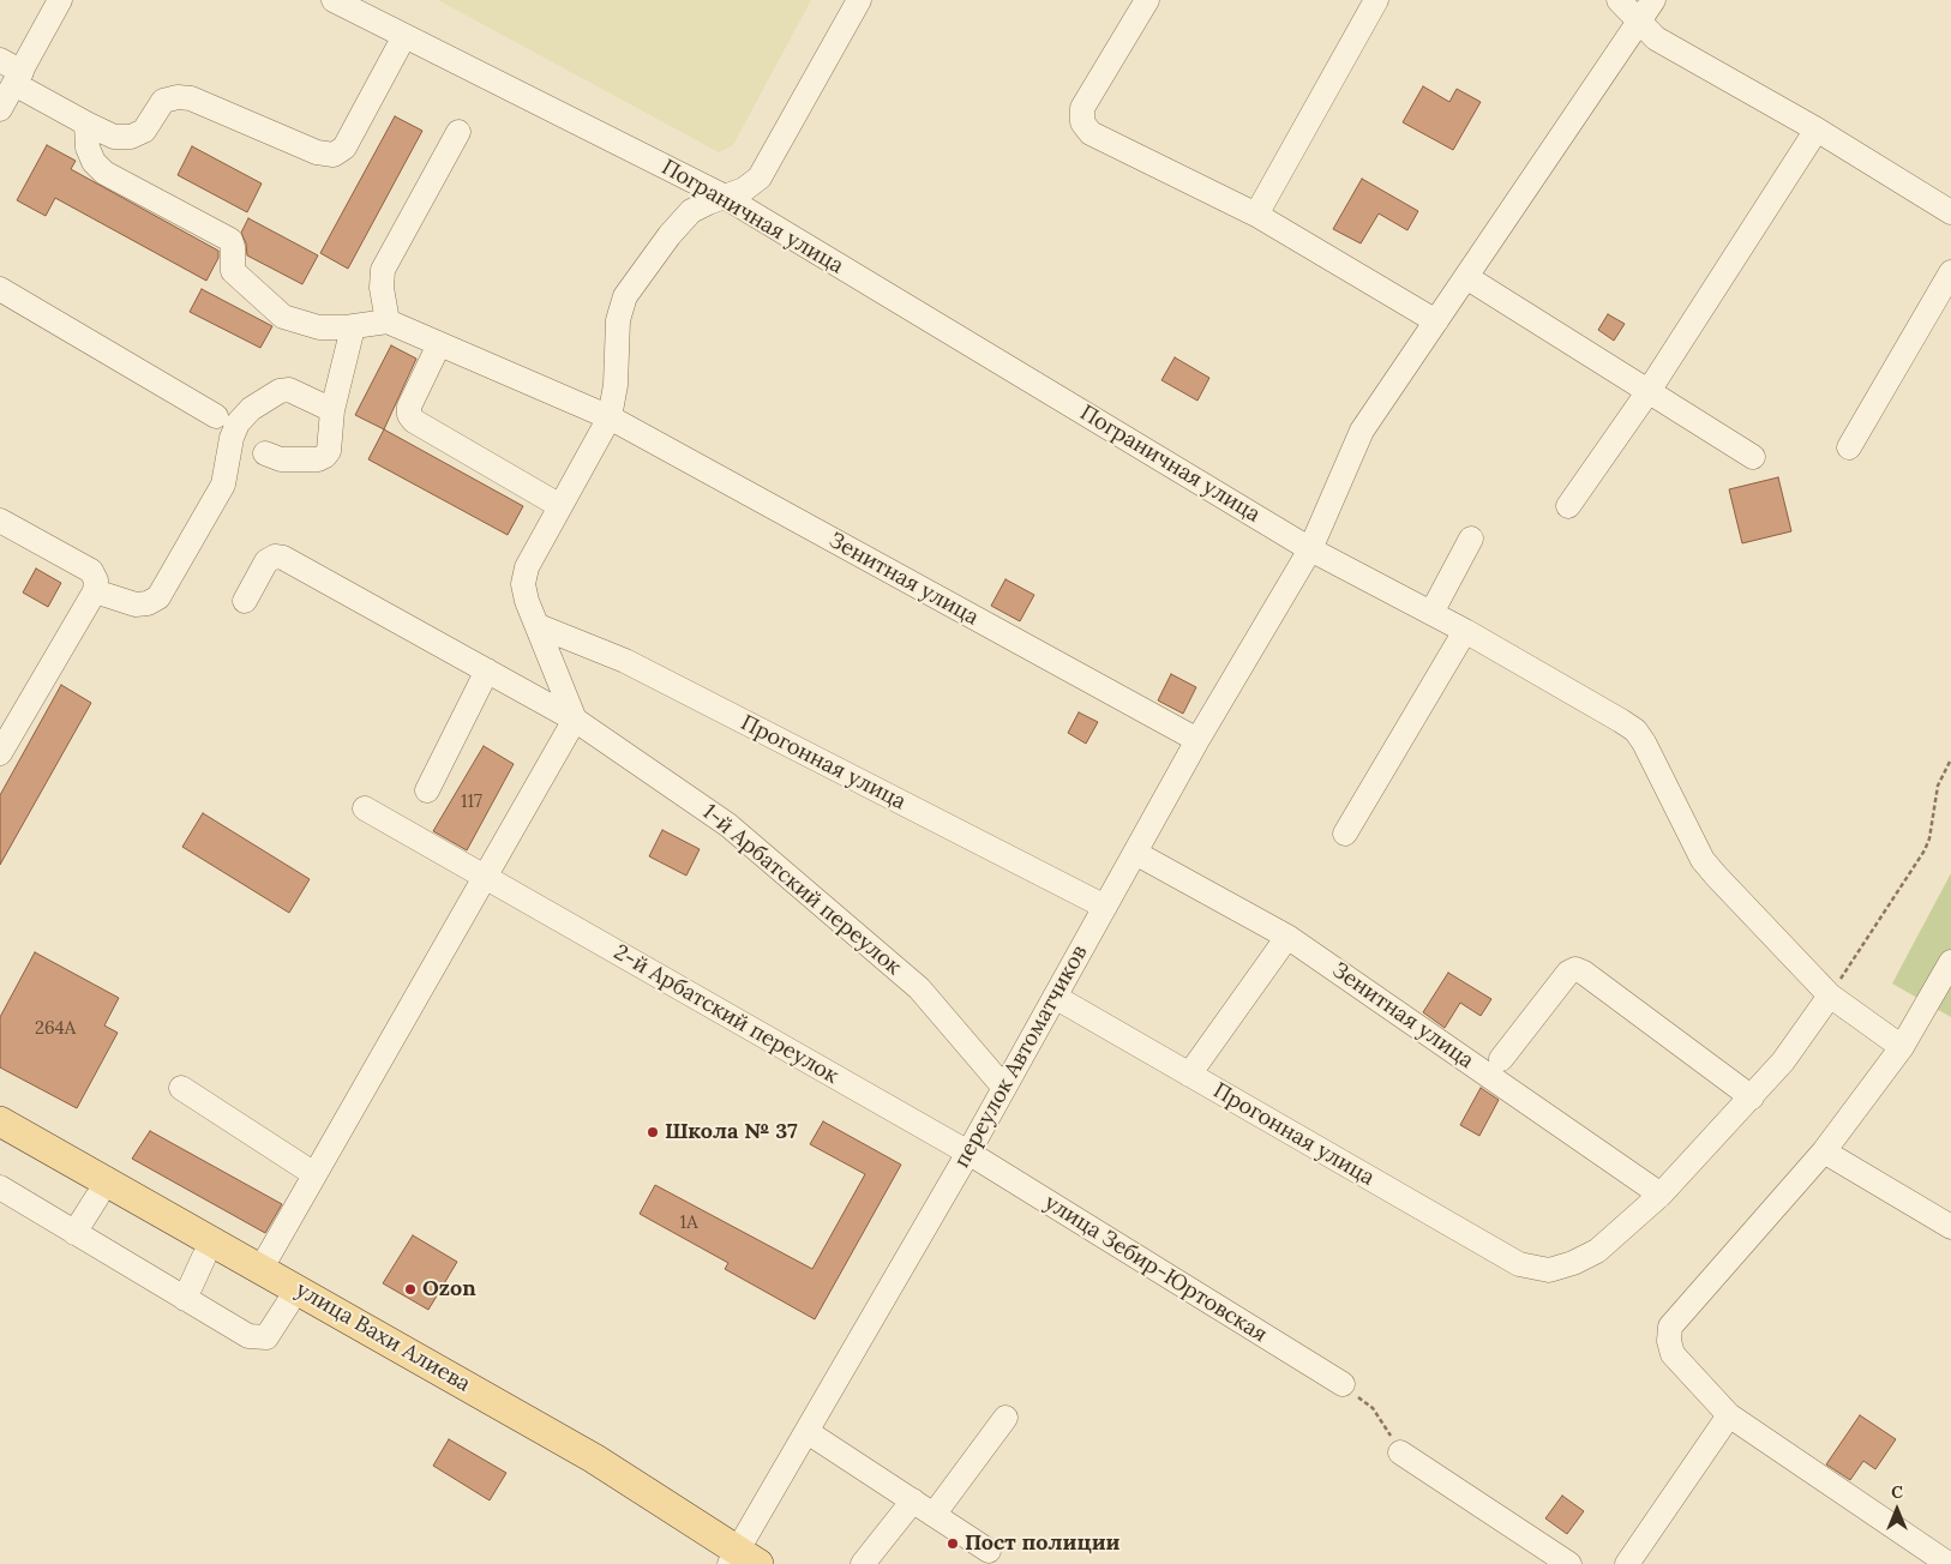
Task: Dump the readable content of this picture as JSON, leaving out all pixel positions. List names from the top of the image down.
{
  "streets": {
    "main road": ["улица Вахи Алиева"],
    "street": [
      "Пограничная улица",
      "Зенитная улица",
      "Прогонная улица",
      "1-й Арбатский переулок",
      "2-й Арбатский переулок",
      "переулок Автоматчиков",
      "улица Зебир-Юртовская"
    ]
  },
  "crossings": [
    ["Пограничная улица", "переулок Автоматчиков"],
    ["Зенитная улица", "Прогонная улица"],
    ["Зенитная улица", "переулок Автоматчиков"],
    ["Прогонная улица", "переулок Автоматчиков"],
    ["1-й Арбатский переулок", "переулок Автоматчиков"],
    ["2-й Арбатский переулок", "переулок Автоматчиков"],
    ["2-й Арбатский переулок", "улица Зебир-Юртовская"],
    ["переулок Автоматчиков", "улица Зебир-Юртовская"],
    ["переулок Автоматчиков", "улица Вахи Алиева"]
  ],
  "places": ["Школа № 37", "Ozon", "Пост полиции"],
  "house_numbers": ["117", "264А", "1А"],
  "north": "top"
}
